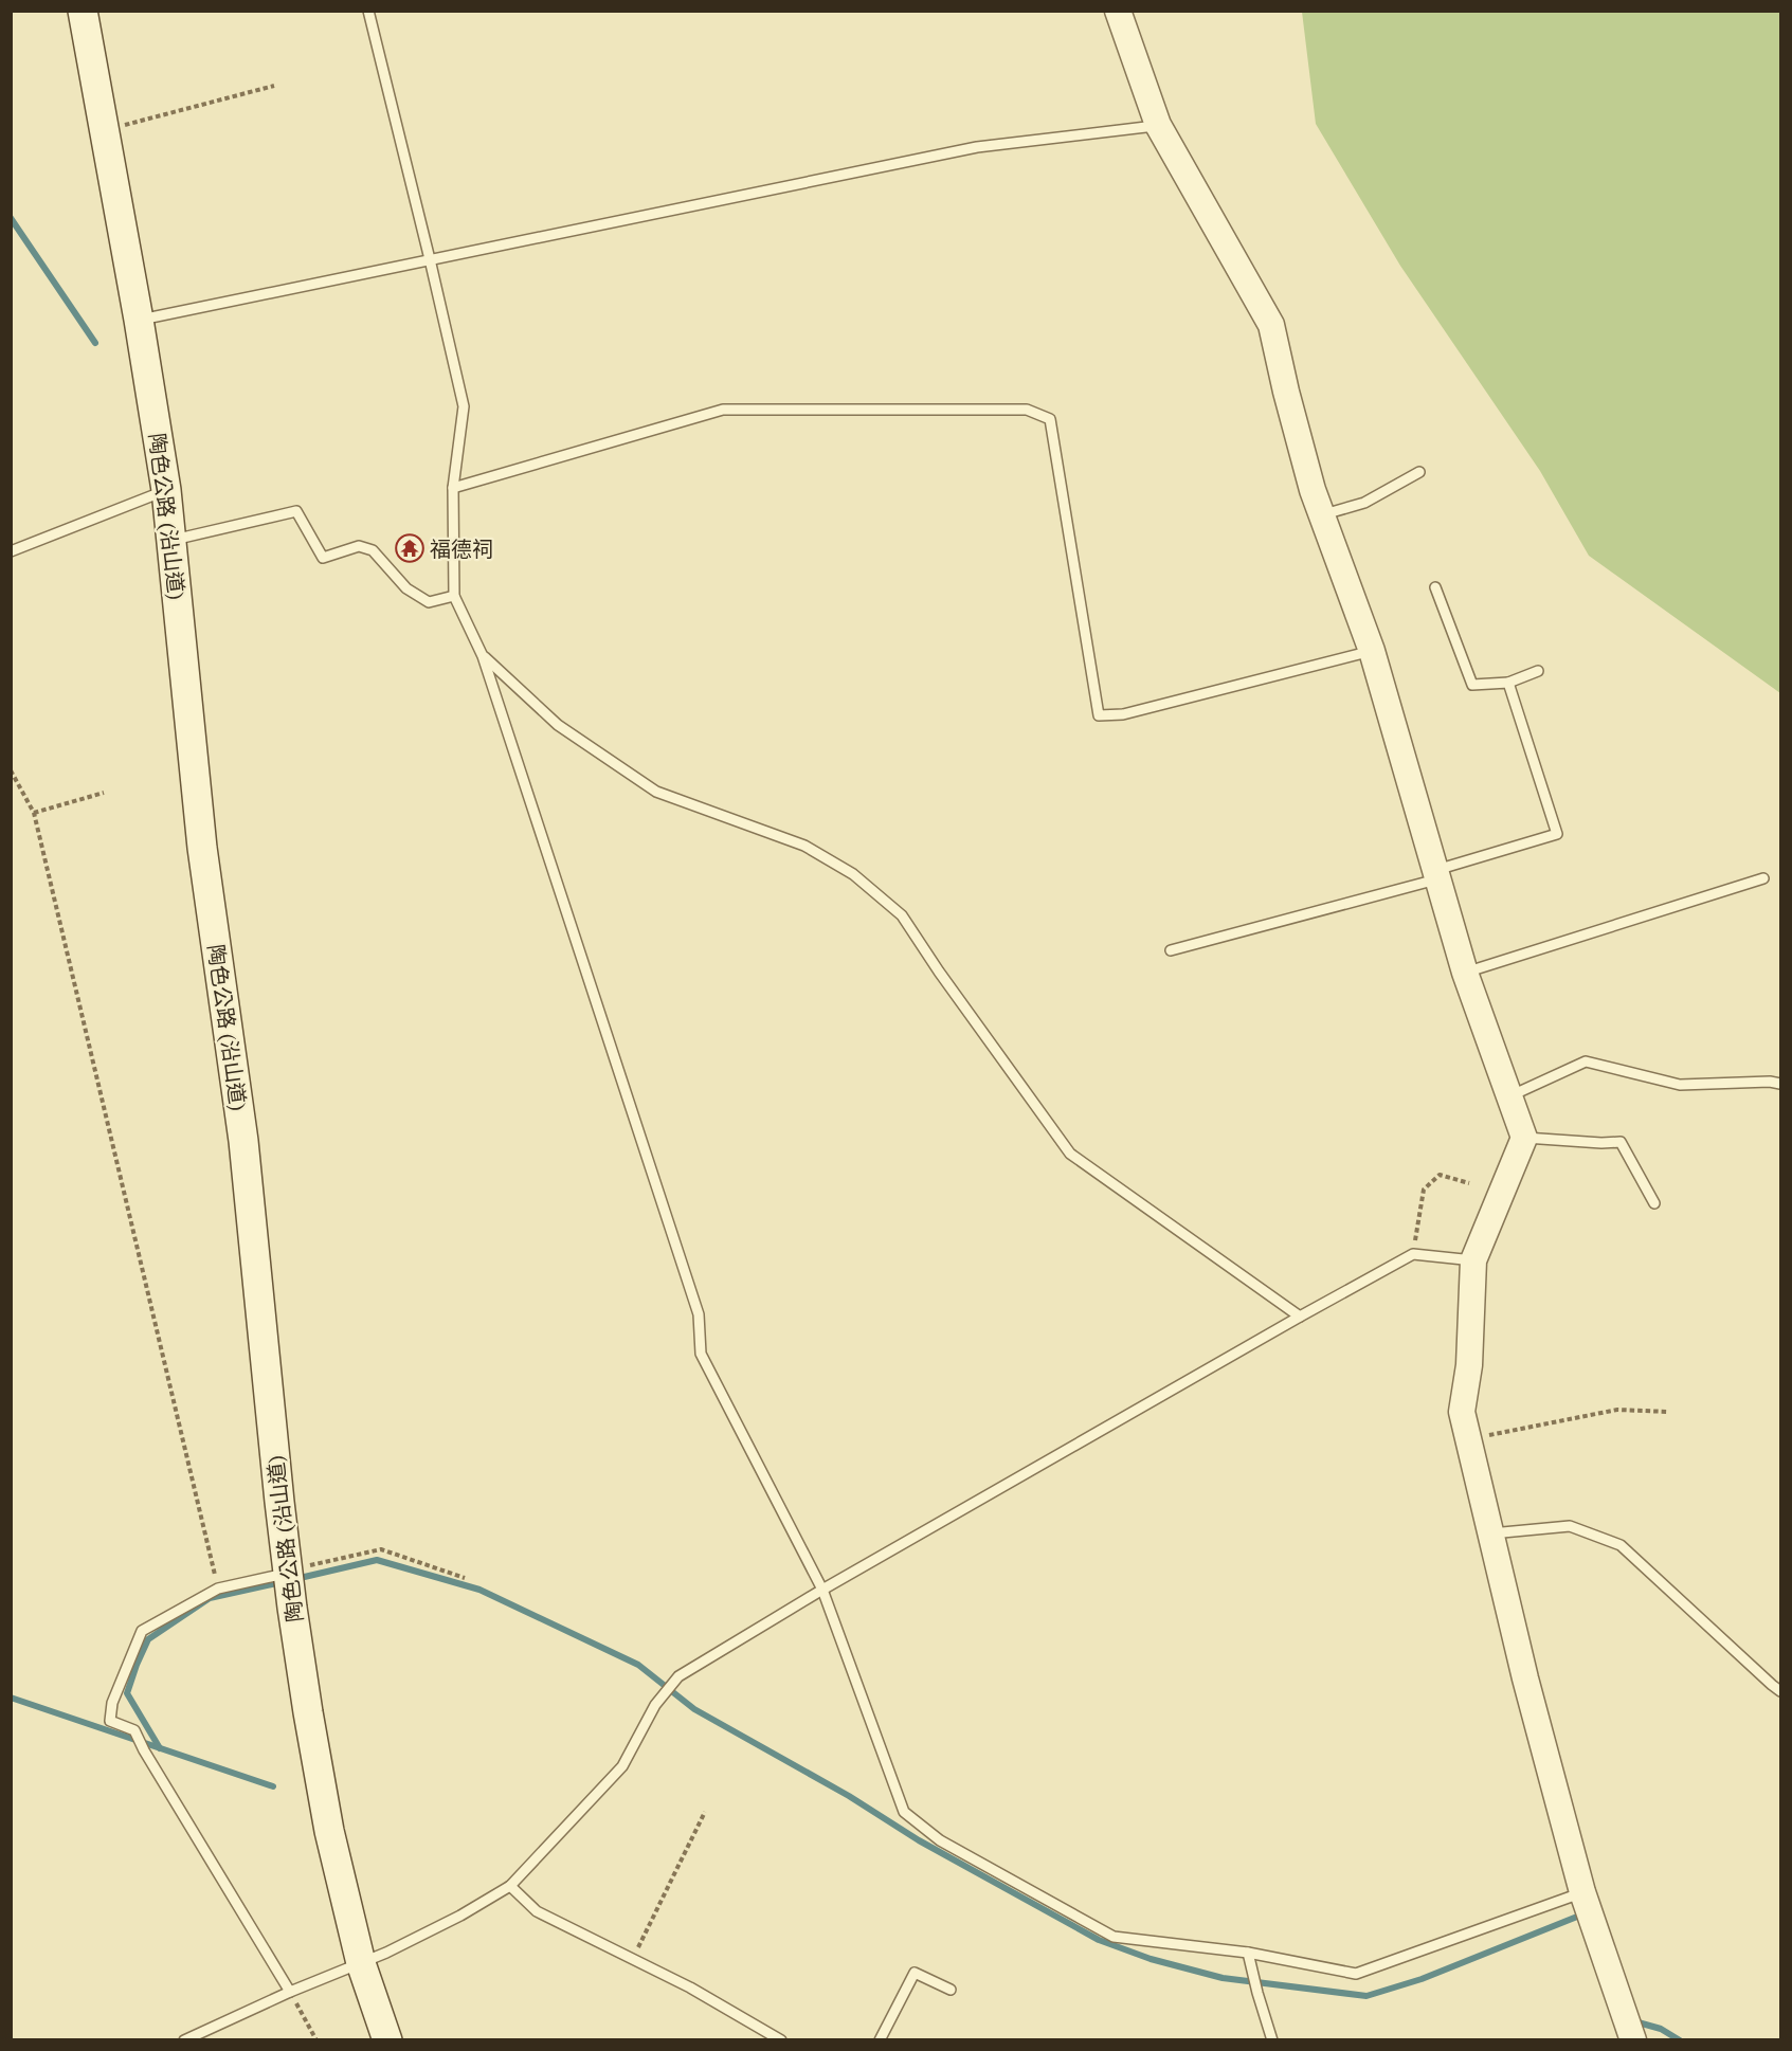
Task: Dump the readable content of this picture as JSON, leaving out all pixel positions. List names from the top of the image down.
{
  "streets": {
    "main road": ["陶色公路 (沿山道)"]
  },
  "places": {
    "temple": ["福德祠"]
  }
}
